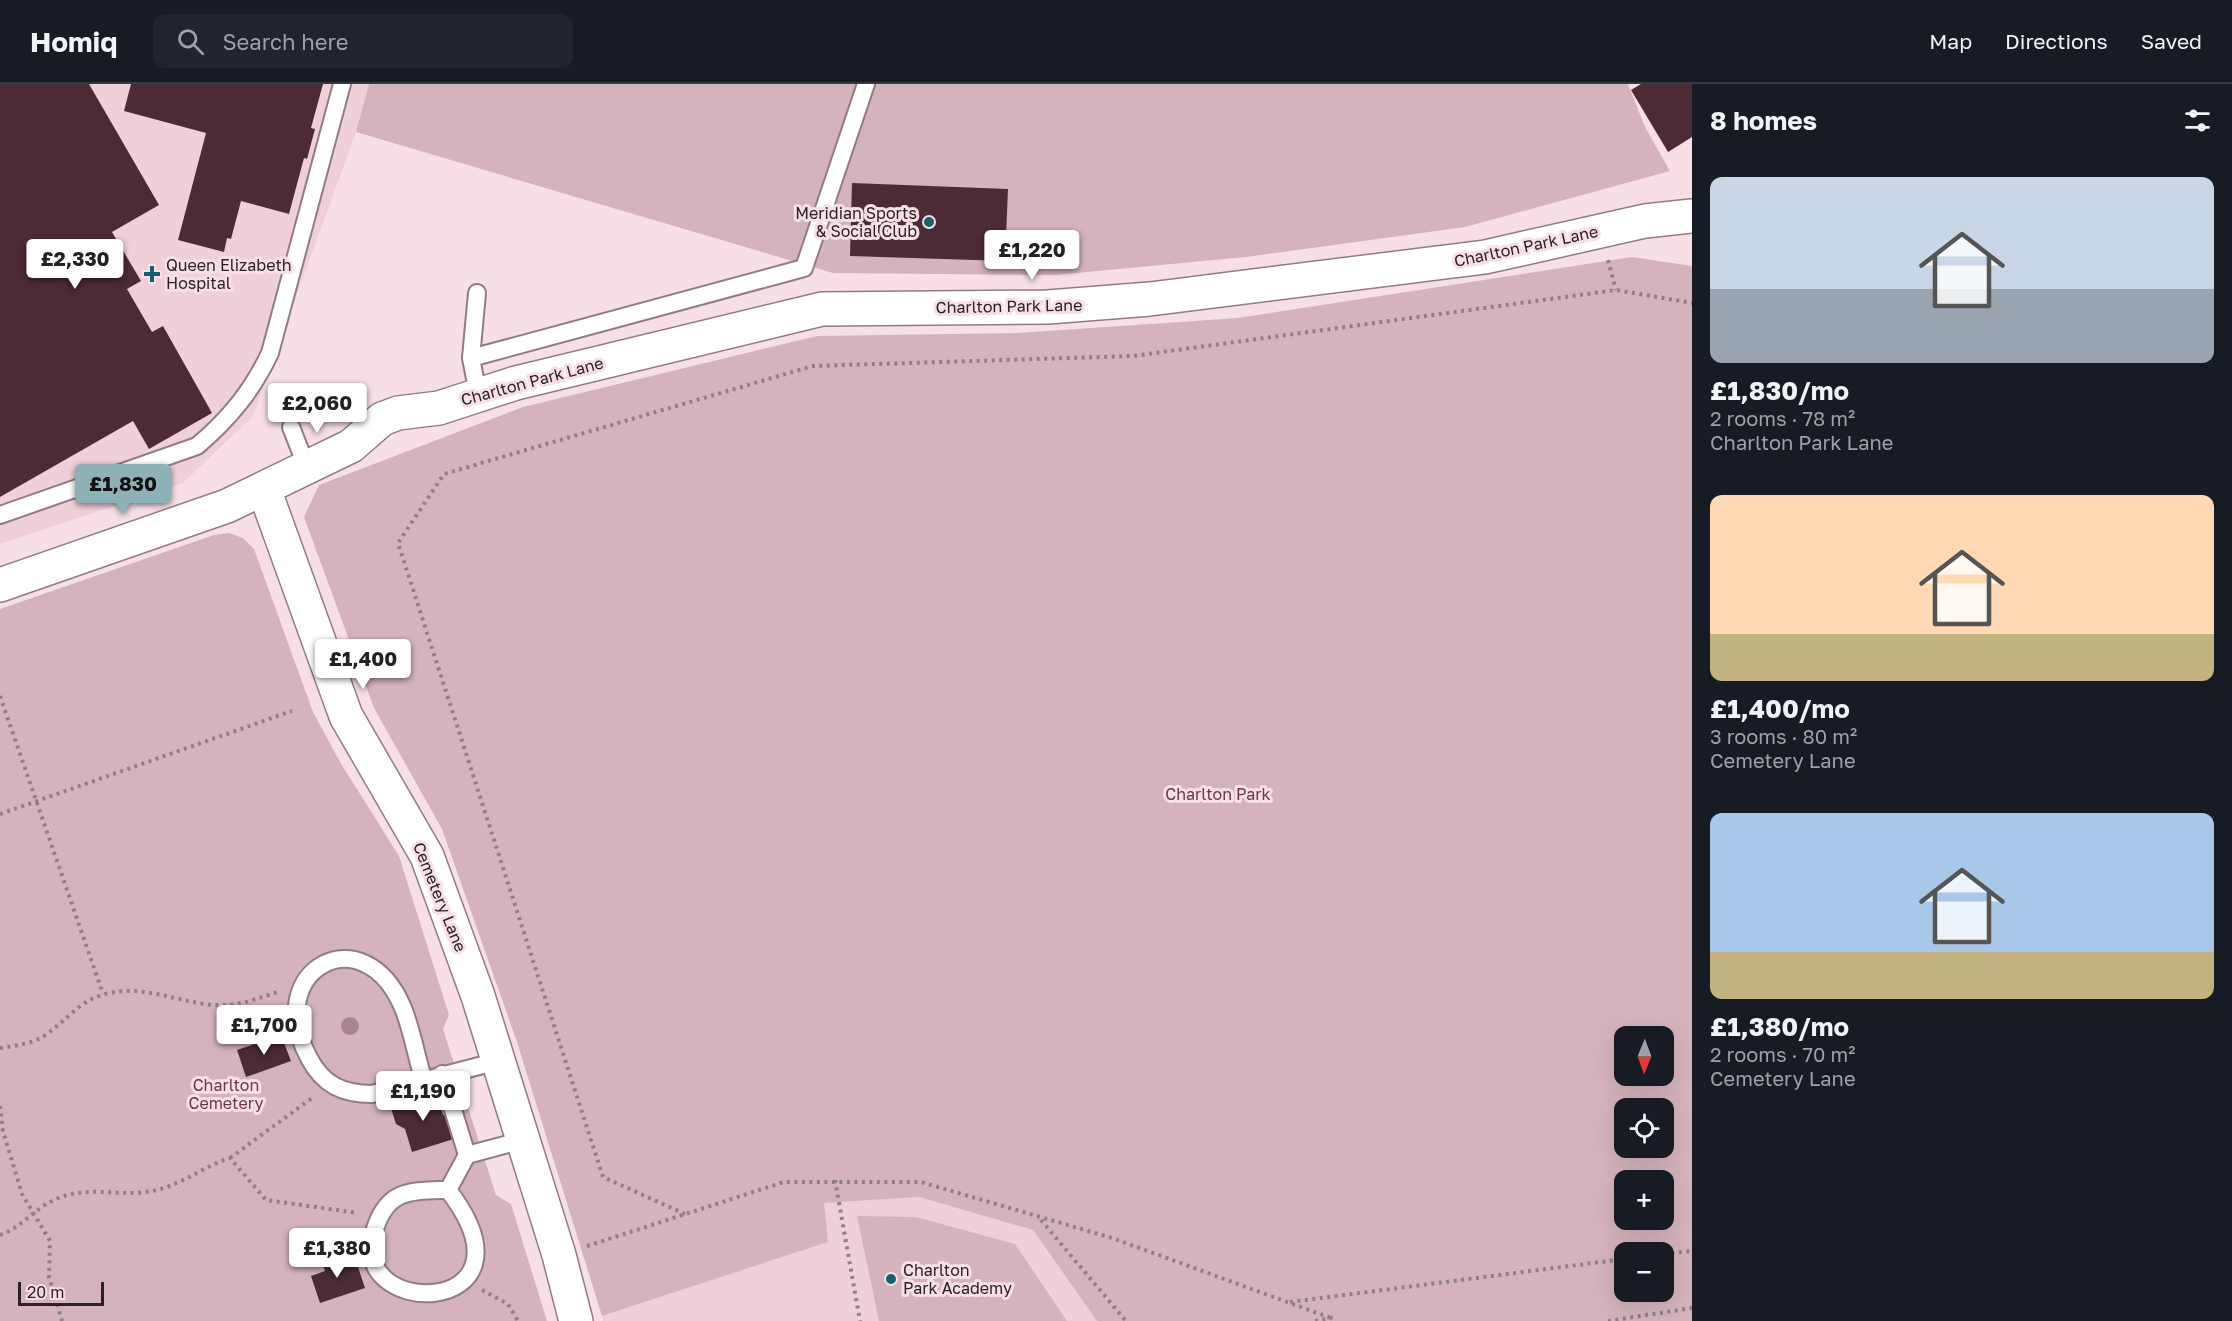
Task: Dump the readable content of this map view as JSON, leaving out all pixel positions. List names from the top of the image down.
{
  "streets": {
    "street": ["Charlton Park Lane", "Cemetery Lane"]
  },
  "crossings": [
    ["Charlton Park Lane", "Cemetery Lane"]
  ],
  "parks": ["Charlton Park", "Charlton Cemetery"],
  "places": {
    "other": ["Meridian Sports & Social Club", "Charlton Park Academy"],
    "health": ["Queen Elizabeth Hospital"]
  },
  "scale_bar": "20 m",
  "north": "bottom",
  "page": {
    "header": "Homiq",
    "search": "Search here",
    "nav": ["Map", "Directions", "Saved"],
    "heading": "8 homes",
    "list": [
      {
        "name": "£1,830/mo",
        "note": "2 rooms · 78 m² · Charlton Park Lane"
      },
      {
        "name": "£1,400/mo",
        "note": "3 rooms · 80 m² · Cemetery Lane"
      },
      {
        "name": "£1,380/mo",
        "note": "2 rooms · 70 m² · Cemetery Lane"
      }
    ],
    "price": [
      "£1,220",
      "£2,330",
      "£2,060",
      "£1,830",
      "£1,400",
      "£1,700",
      "£1,190",
      "£1,380"
    ],
    "map_buttons": ["+", "−"],
    "scale": "20 m"
  }
}
